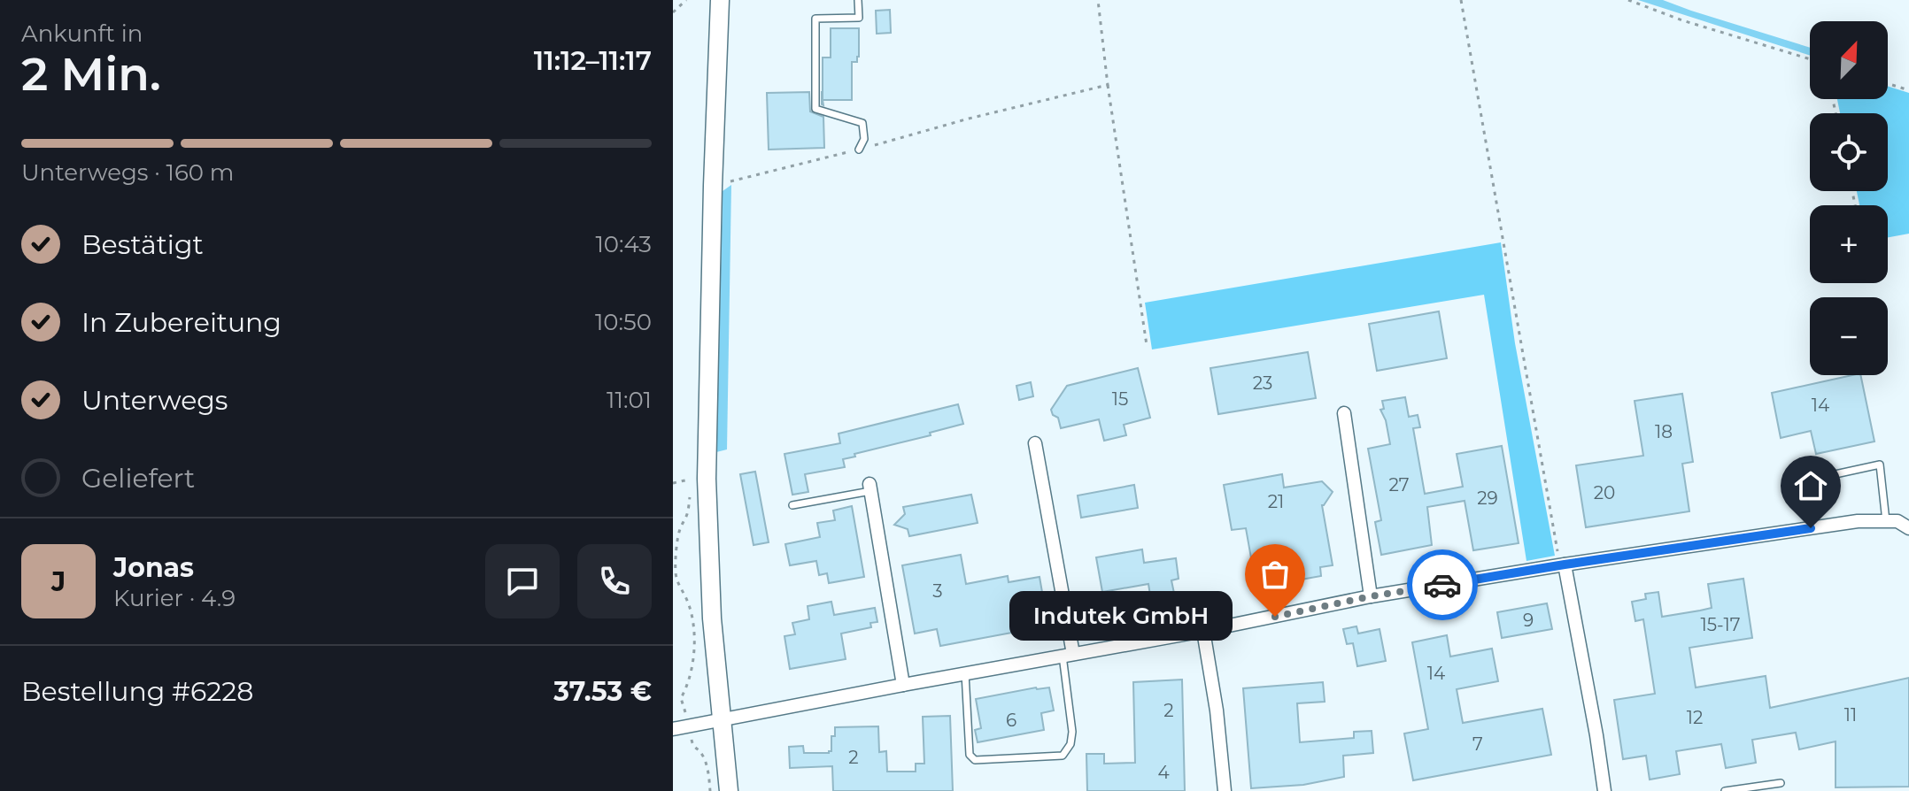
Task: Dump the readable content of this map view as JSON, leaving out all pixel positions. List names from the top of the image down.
{
  "places": ["Indutek GmbH"],
  "house_numbers": [
    "23",
    "15",
    "14",
    "18",
    "27",
    "20",
    "29",
    "21",
    "3",
    "9",
    "15-17",
    "14",
    "2",
    "11",
    "12",
    "6",
    "7",
    "2",
    "4"
  ],
  "north": "top right",
  "page": {
    "heading": ["2 Min.", "Ankunft in", "11:12–11:17"],
    "panel": [
      "Jonas",
      "Kurier · 4.9",
      "Bestellung #6228",
      "37.53 €"
    ],
    "map_buttons": ["+", "−"],
    "bar": "Unterwegs · 160 m",
    "list": [
      ["Bestätigt", "10:43"],
      ["In Zubereitung", "10:50"],
      ["Unterwegs", "11:01"],
      "Geliefert"
    ],
    "round": "J",
    "bubble": "Indutek GmbH"
  }
}
